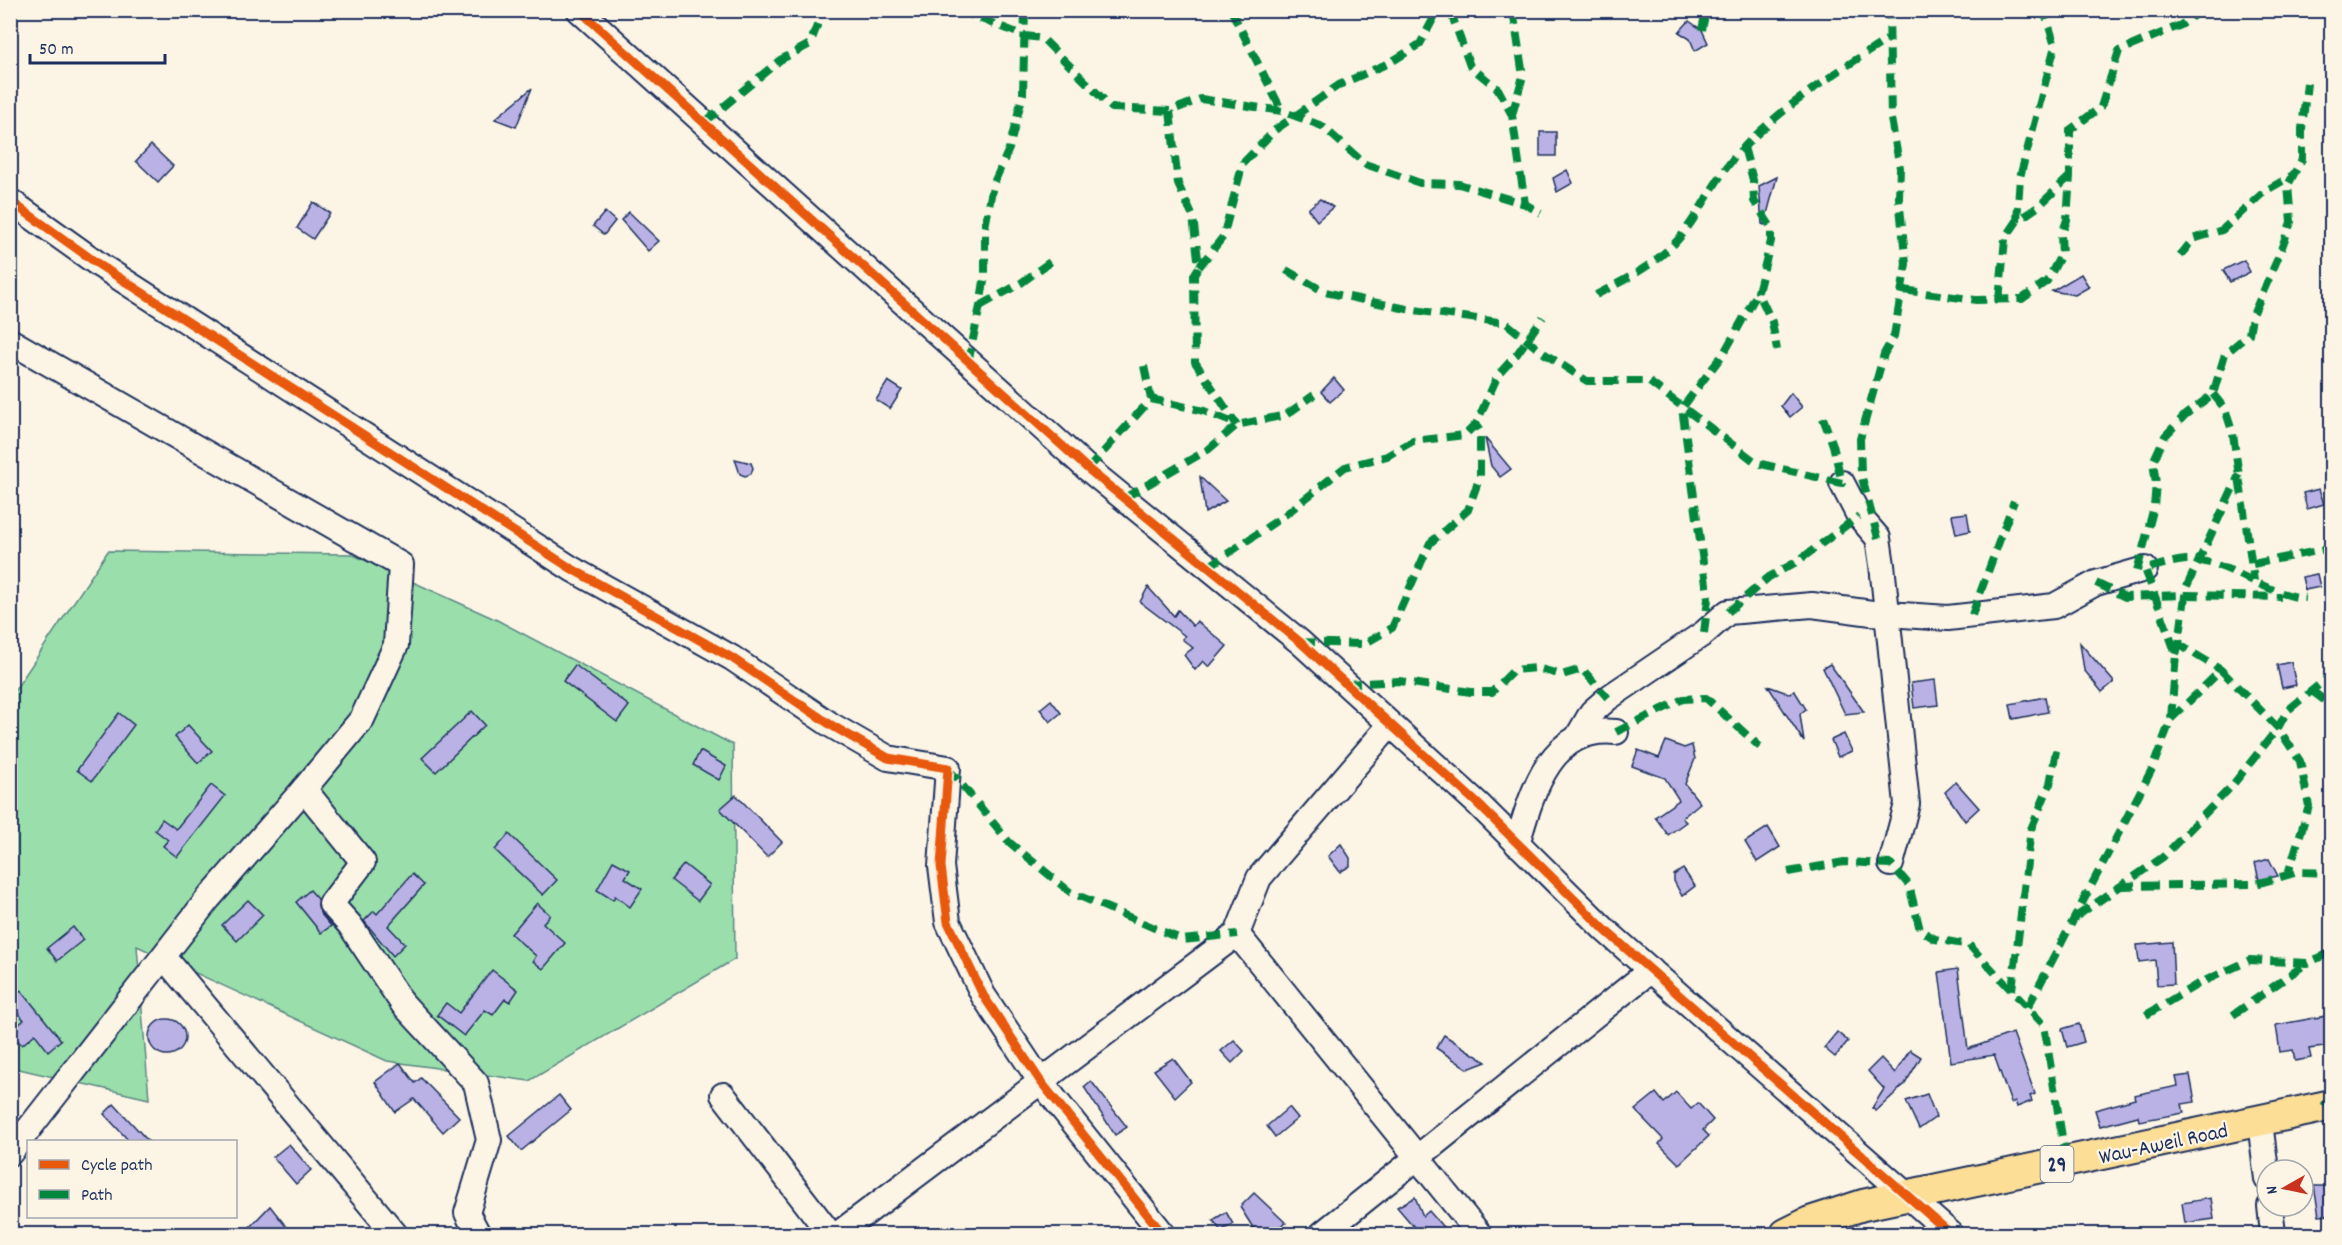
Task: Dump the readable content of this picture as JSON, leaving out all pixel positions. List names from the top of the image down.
{
  "streets": {
    "main road": ["Wau-Aweil Road", "29"]
  },
  "legend": ["Cycle path", "Path"],
  "scale_bar": "50 m",
  "north": "left"
}
